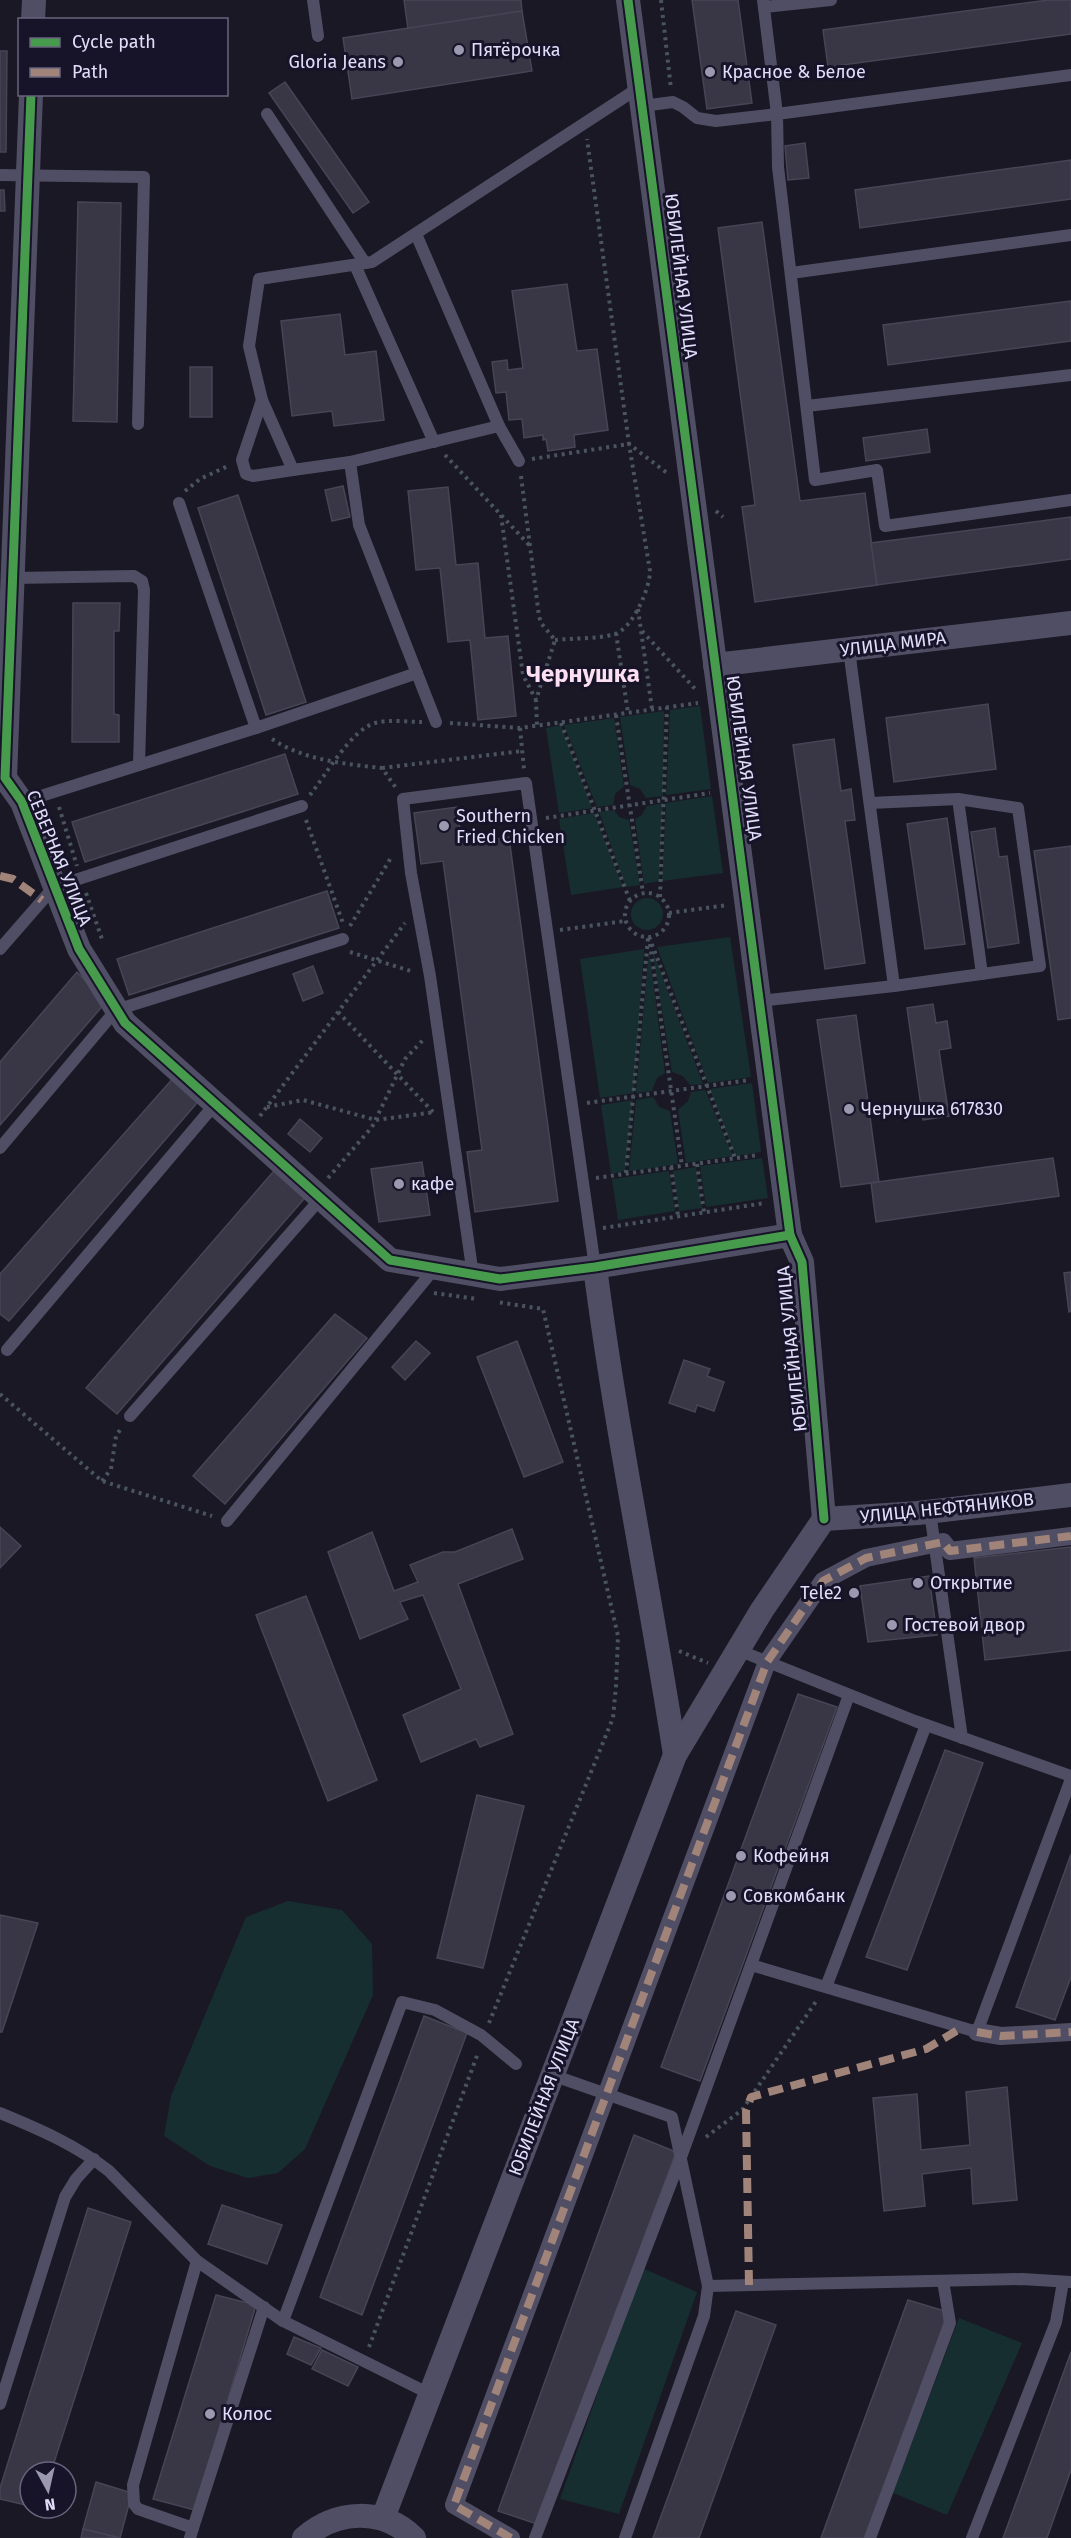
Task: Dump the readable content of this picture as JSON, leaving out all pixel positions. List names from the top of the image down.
{
  "streets": {
    "street": [
      "ЮБИЛЕЙНАЯ УЛИЦА",
      "УЛИЦА МИРА",
      "СЕВЕРНАЯ УЛИЦА",
      "УЛИЦА НЕФТЯНИКОВ"
    ]
  },
  "crossings": [
    ["ЮБИЛЕЙНАЯ УЛИЦА", "УЛИЦА МИРА"],
    ["ЮБИЛЕЙНАЯ УЛИЦА", "СЕВЕРНАЯ УЛИЦА"],
    ["ЮБИЛЕЙНАЯ УЛИЦА", "УЛИЦА НЕФТЯНИКОВ"]
  ],
  "districts": ["Чернушка"],
  "places": [
    "Пятёрочка",
    "Gloria Jeans",
    "Красное & Белое",
    "Southern Fried Chicken",
    "Чернушка 617830",
    "кафе",
    "Открытие",
    "Tele2",
    "Гостевой двор",
    "Кофейня",
    "Совкомбанк",
    "Колос"
  ],
  "legend": ["Cycle path", "Path"],
  "north": "bottom"
}
